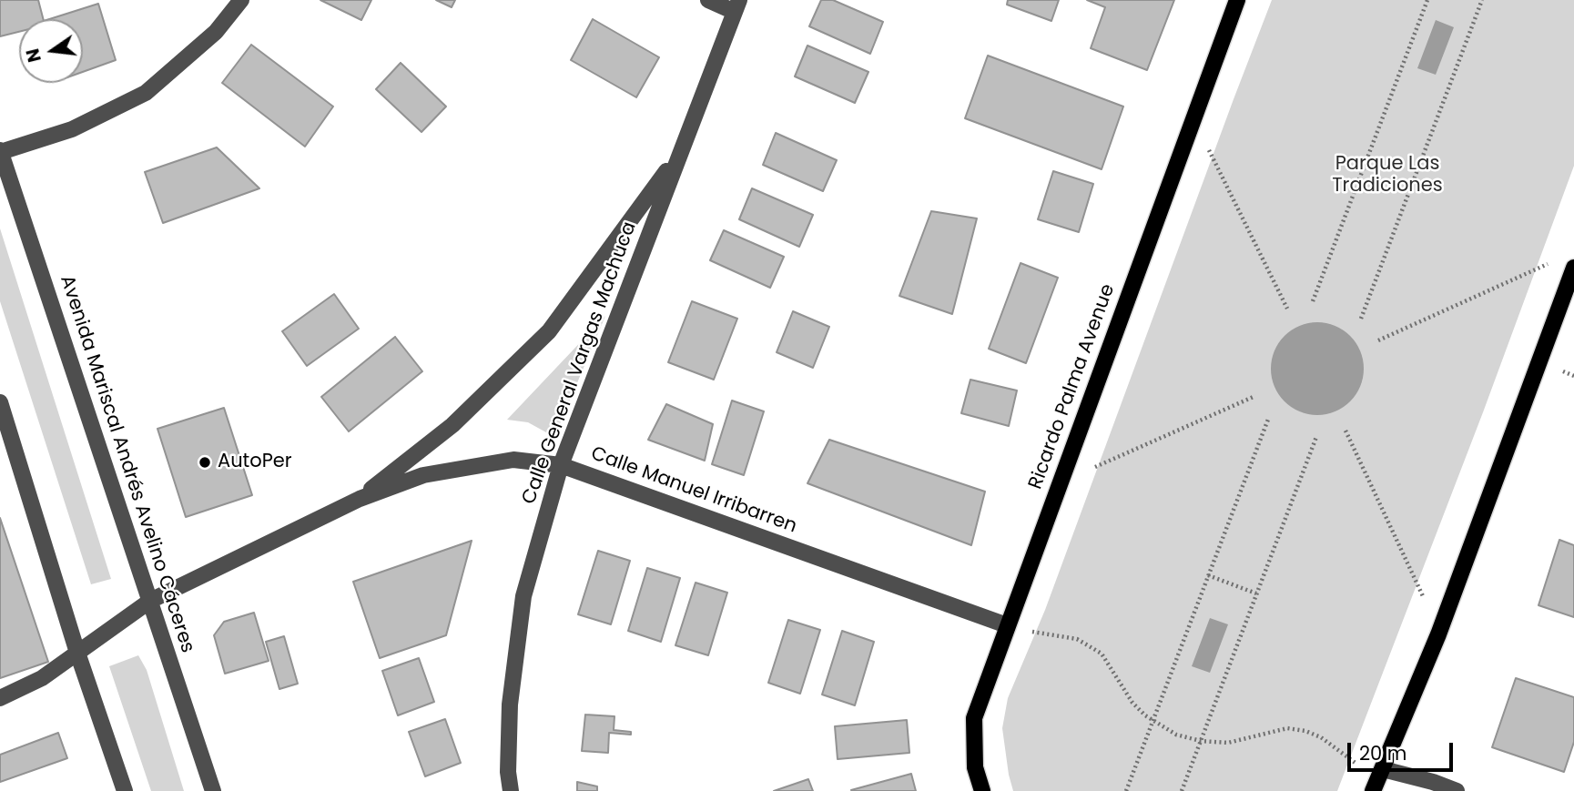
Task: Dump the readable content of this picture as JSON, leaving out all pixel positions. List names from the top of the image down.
{
  "streets": {
    "main road": ["Ricardo Palma Avenue"],
    "street": ["Calle General Vargas Machuca", "Avenida Mariscal Andrés Avelino Cáceres", "Calle Manuel Irribarren"]
  },
  "crossings": [
    ["Calle General Vargas Machuca", "Calle Manuel Irribarren"],
    ["Ricardo Palma Avenue", "Calle Manuel Irribarren"],
    ["Avenida Mariscal Andrés Avelino Cáceres", "Calle Manuel Irribarren"]
  ],
  "parks": ["Parque Las Tradiciones"],
  "places": ["AutoPer"],
  "scale_bar": "20 m",
  "north": "left"
}
